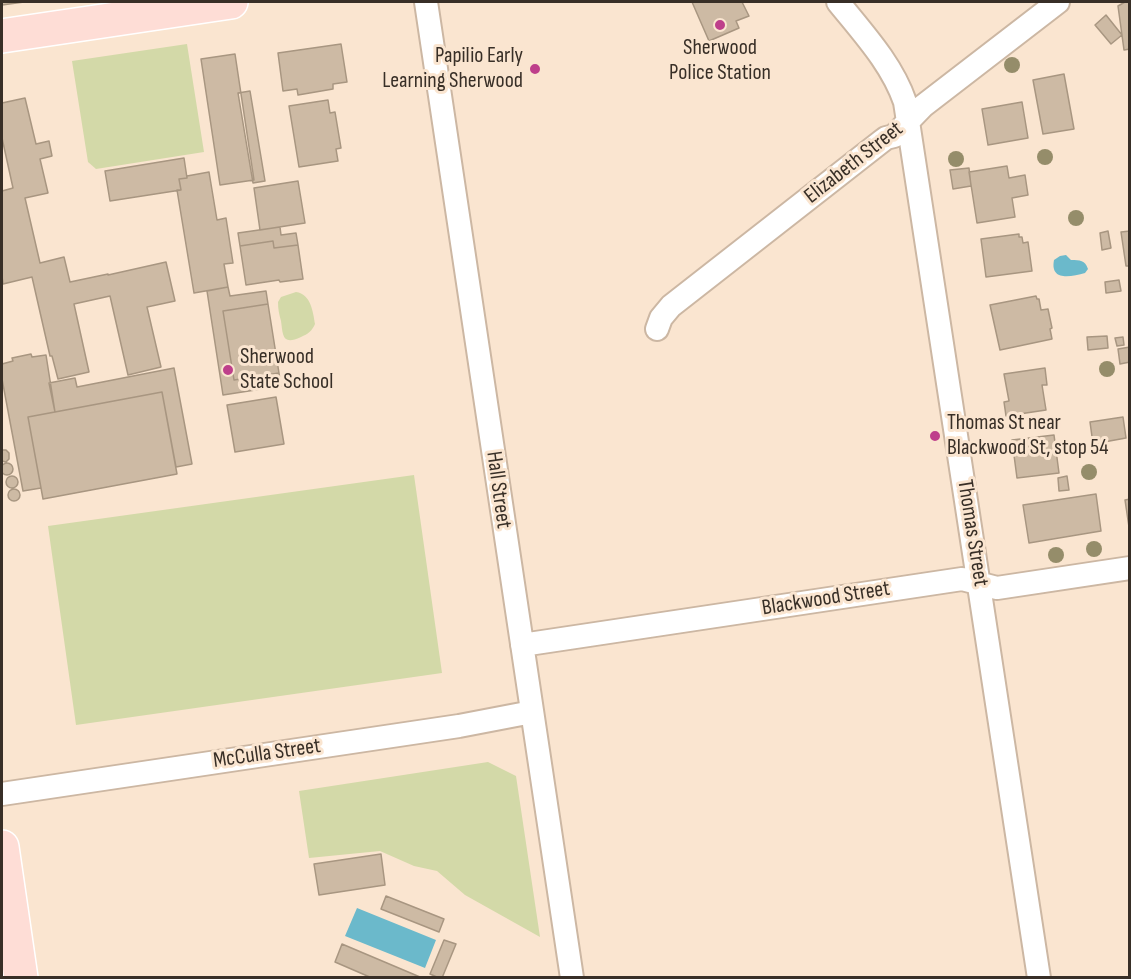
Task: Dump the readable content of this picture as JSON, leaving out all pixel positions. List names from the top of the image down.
{
  "streets": {
    "street": [
      "Elizabeth Street",
      "Hall Street",
      "Thomas Street",
      "Blackwood Street",
      "McCulla Street"
    ]
  },
  "crossings": [
    ["Elizabeth Street", "Thomas Street"],
    ["Hall Street", "Blackwood Street"],
    ["Hall Street", "McCulla Street"],
    ["Thomas Street", "Blackwood Street"]
  ],
  "places": [
    "Sherwood Police Station",
    "Papilio Early Learning Sherwood",
    "Sherwood State School",
    "Thomas St near Blackwood St, stop 54"
  ]
}
